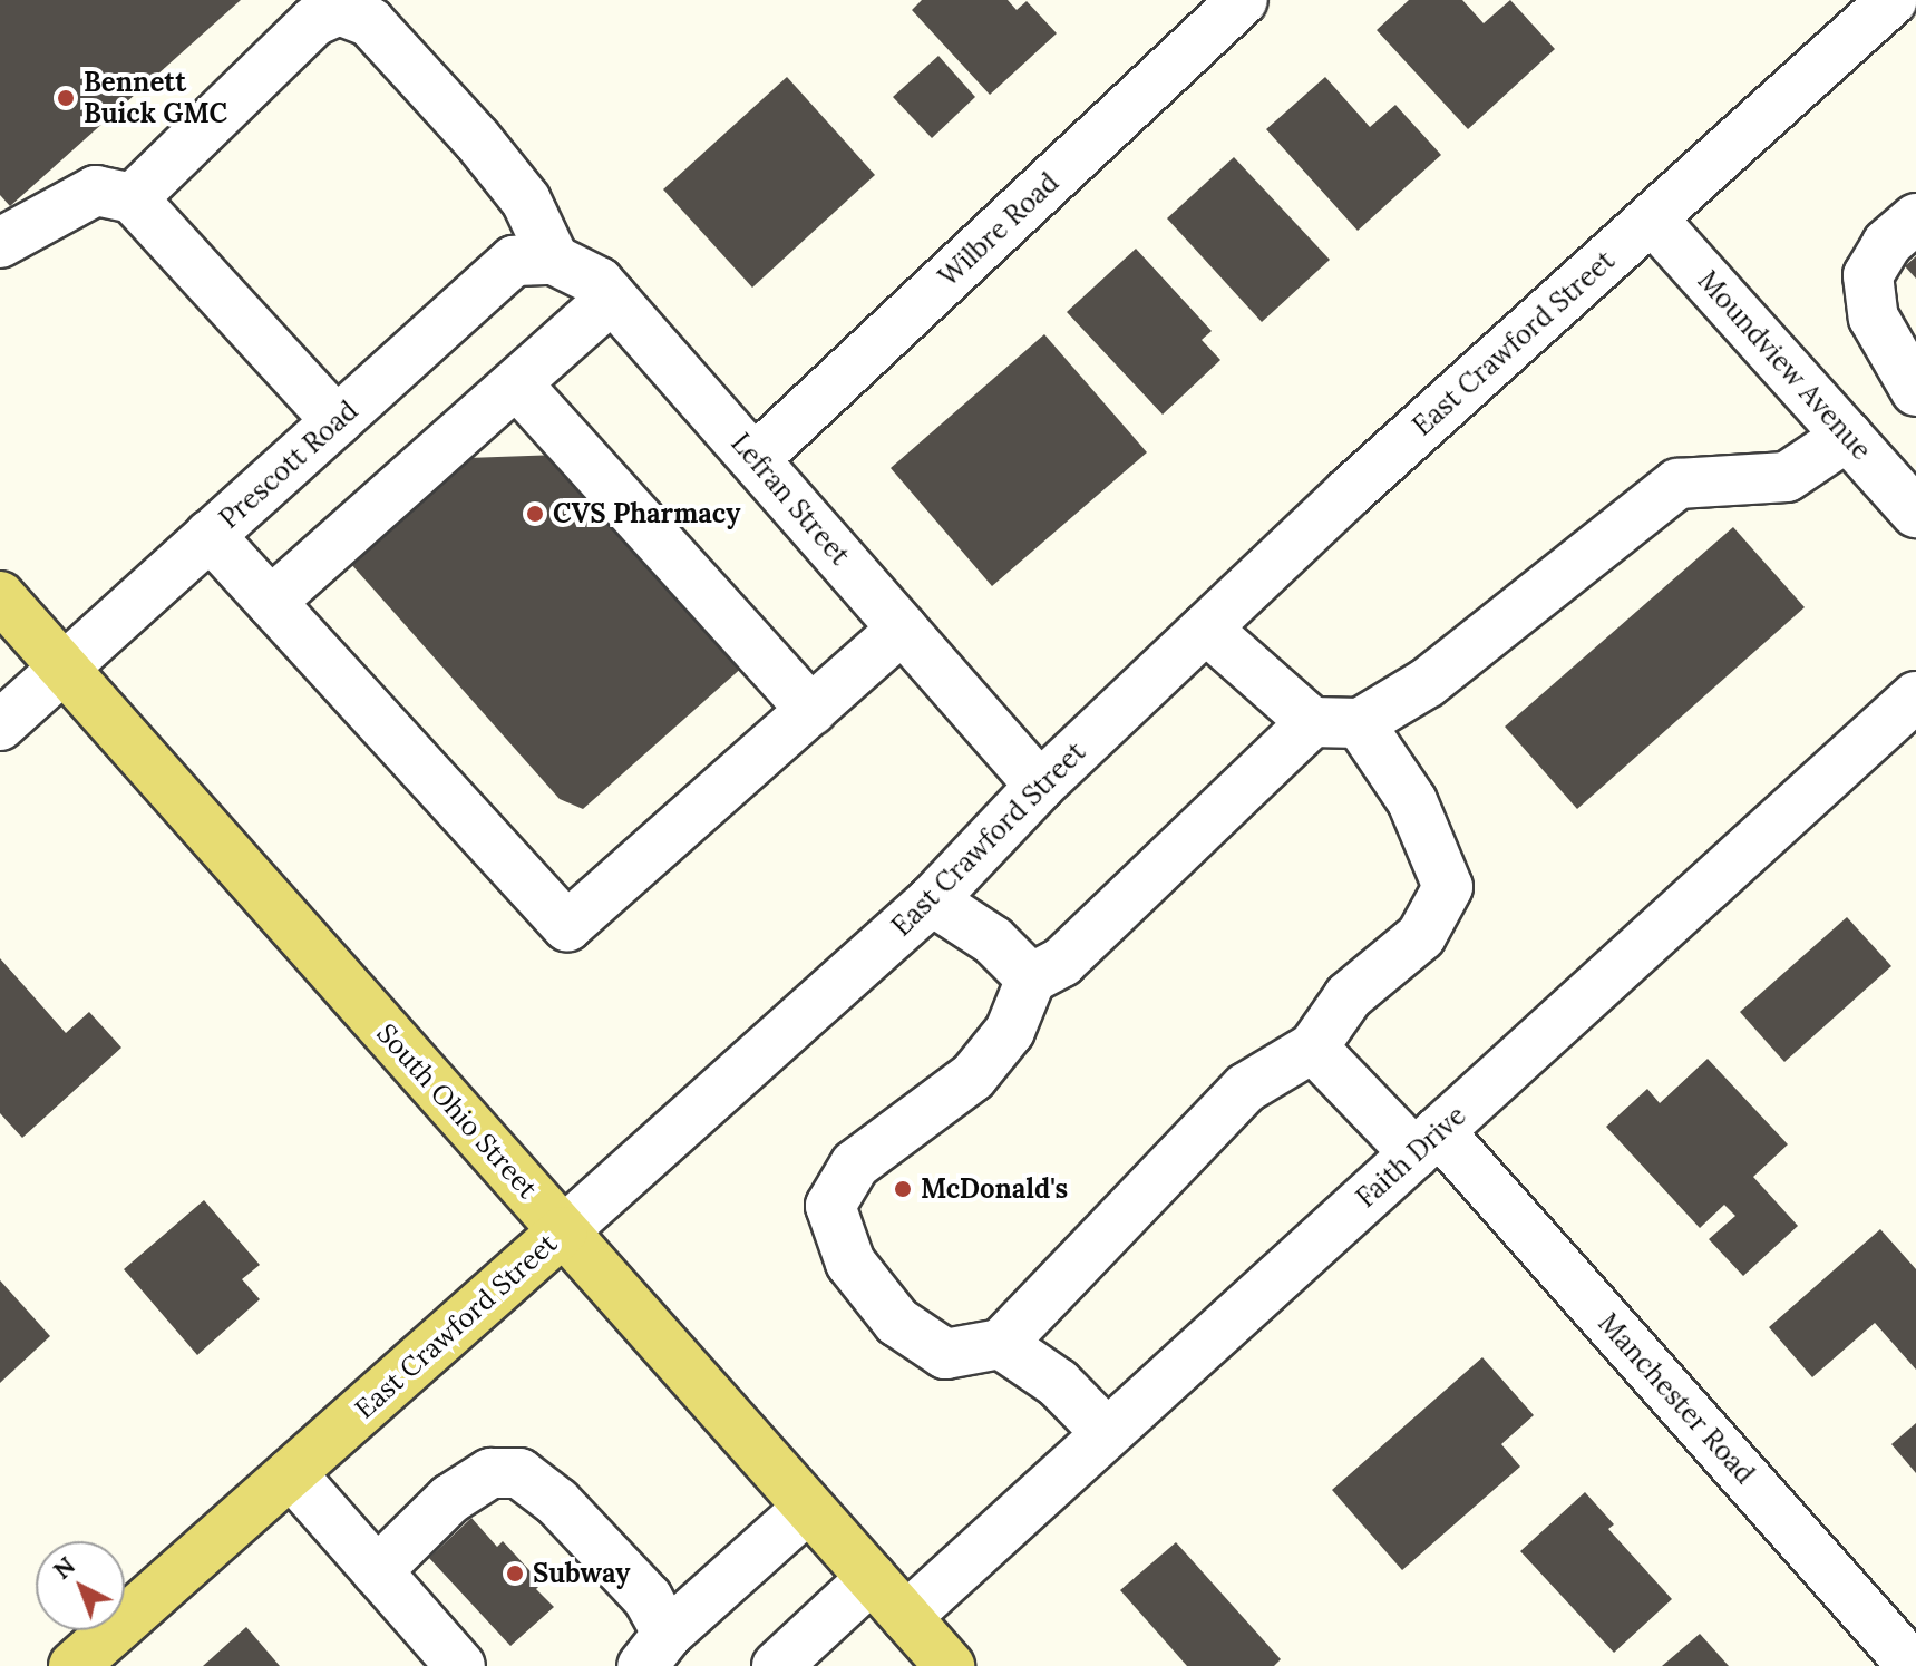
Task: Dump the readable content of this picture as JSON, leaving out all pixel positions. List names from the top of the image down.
{
  "streets": {
    "main road": ["East Crawford Street", "South Ohio Street"],
    "street": [
      "Wilbre Road",
      "Moundview Avenue",
      "Prescott Road",
      "Lefran Street",
      "Faith Drive",
      "Manchester Road"
    ]
  },
  "crossings": [
    ["Wilbre Road", "Lefran Street"],
    ["East Crawford Street", "Moundview Avenue"],
    ["East Crawford Street", "Lefran Street"],
    ["East Crawford Street", "South Ohio Street"],
    ["Prescott Road", "Lefran Street"],
    ["Prescott Road", "South Ohio Street"],
    ["South Ohio Street", "Faith Drive"],
    ["Faith Drive", "Manchester Road"]
  ],
  "places": [
    "Bennett Buick GMC",
    "CVS Pharmacy",
    "McDonald's",
    "Subway"
  ],
  "north": "top left"
}
